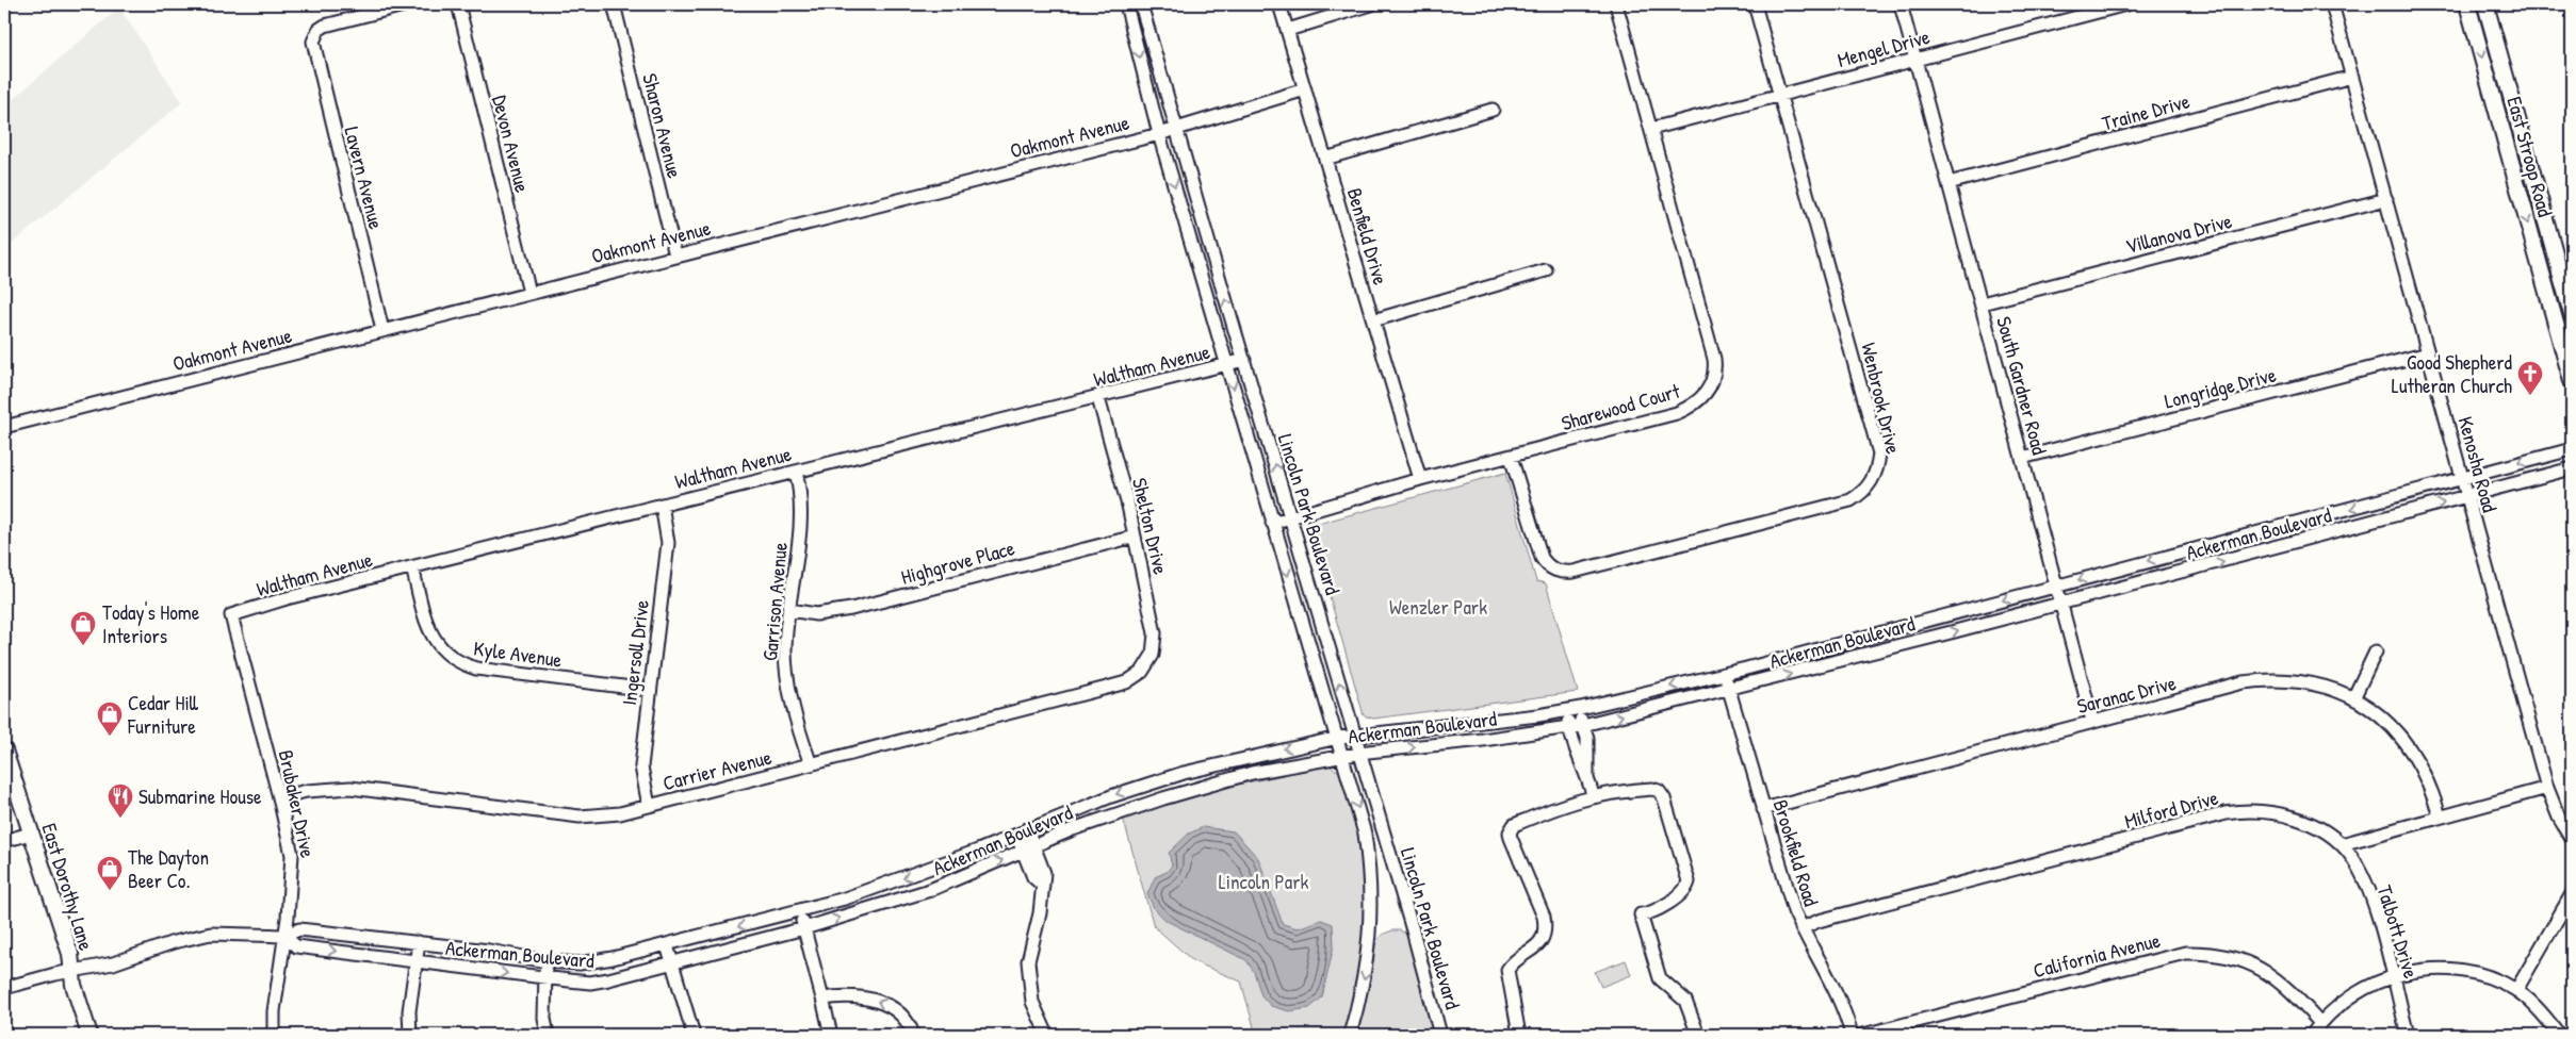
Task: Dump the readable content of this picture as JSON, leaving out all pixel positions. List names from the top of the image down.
{
  "streets": {
    "main road": ["East Stroop Road", "East Dorothy Lane"],
    "street": [
      "Mengel Drive",
      "Traine Drive",
      "Sharon Avenue",
      "Oakmont Avenue",
      "Devon Avenue",
      "Lavern Avenue",
      "Villanova Drive",
      "Benfield Drive",
      "Waltham Avenue",
      "South Gardner Road",
      "Longridge Drive",
      "Wenbrook Drive",
      "Sharewood Court",
      "Kenosha Road",
      "Lincoln Park Boulevard",
      "Shelton Drive",
      "Ackerman Boulevard",
      "Highgrove Place",
      "Garrison Avenue",
      "Ingersoll Drive",
      "Kyle Avenue",
      "Saranac Drive",
      "Carrier Avenue",
      "Brubaker Drive",
      "Milford Drive",
      "Brookfield Road",
      "Talbott Drive",
      "California Avenue"
    ]
  },
  "crossings": [
    ["Mengel Drive", "South Gardner Road"],
    ["Mengel Drive", "Wenbrook Drive"],
    ["Mengel Drive", "Sharewood Court"],
    ["Traine Drive", "South Gardner Road"],
    ["Traine Drive", "Kenosha Road"],
    ["Sharon Avenue", "Oakmont Avenue"],
    ["Oakmont Avenue", "Devon Avenue"],
    ["Oakmont Avenue", "Lavern Avenue"],
    ["Oakmont Avenue", "Benfield Drive"],
    ["Oakmont Avenue", "Lincoln Park Boulevard"],
    ["Villanova Drive", "South Gardner Road"],
    ["Villanova Drive", "Kenosha Road"],
    ["Benfield Drive", "Sharewood Court"],
    ["Waltham Avenue", "Lincoln Park Boulevard"],
    ["Waltham Avenue", "Shelton Drive"],
    ["Waltham Avenue", "Garrison Avenue"],
    ["Waltham Avenue", "Ingersoll Drive"],
    ["Waltham Avenue", "Kyle Avenue"],
    ["Waltham Avenue", "Brubaker Drive"],
    ["South Gardner Road", "Longridge Drive"],
    ["South Gardner Road", "Ackerman Boulevard"],
    ["South Gardner Road", "Saranac Drive"],
    ["Longridge Drive", "Kenosha Road"],
    ["Wenbrook Drive", "Sharewood Court"],
    ["Sharewood Court", "Lincoln Park Boulevard"],
    ["Kenosha Road", "Ackerman Boulevard"],
    ["Lincoln Park Boulevard", "Ackerman Boulevard"],
    ["Shelton Drive", "Highgrove Place"],
    ["Shelton Drive", "Carrier Avenue"],
    ["Ackerman Boulevard", "Brubaker Drive"],
    ["Ackerman Boulevard", "Brookfield Road"],
    ["Ackerman Boulevard", "East Dorothy Lane"],
    ["Highgrove Place", "Garrison Avenue"],
    ["Garrison Avenue", "Carrier Avenue"],
    ["Ingersoll Drive", "Kyle Avenue"],
    ["Ingersoll Drive", "Carrier Avenue"],
    ["Saranac Drive", "Brookfield Road"],
    ["Carrier Avenue", "Brubaker Drive"],
    ["Milford Drive", "Brookfield Road"],
    ["Milford Drive", "Talbott Drive"]
  ],
  "parks": ["Wenzler Park", "Lincoln Park"],
  "places": {
    "church": ["Good Shepherd Lutheran Church"],
    "shop": ["Today's Home Interiors", "Cedar Hill Furniture", "The Dayton Beer Co."],
    "restaurant": ["Submarine House"]
  }
}
